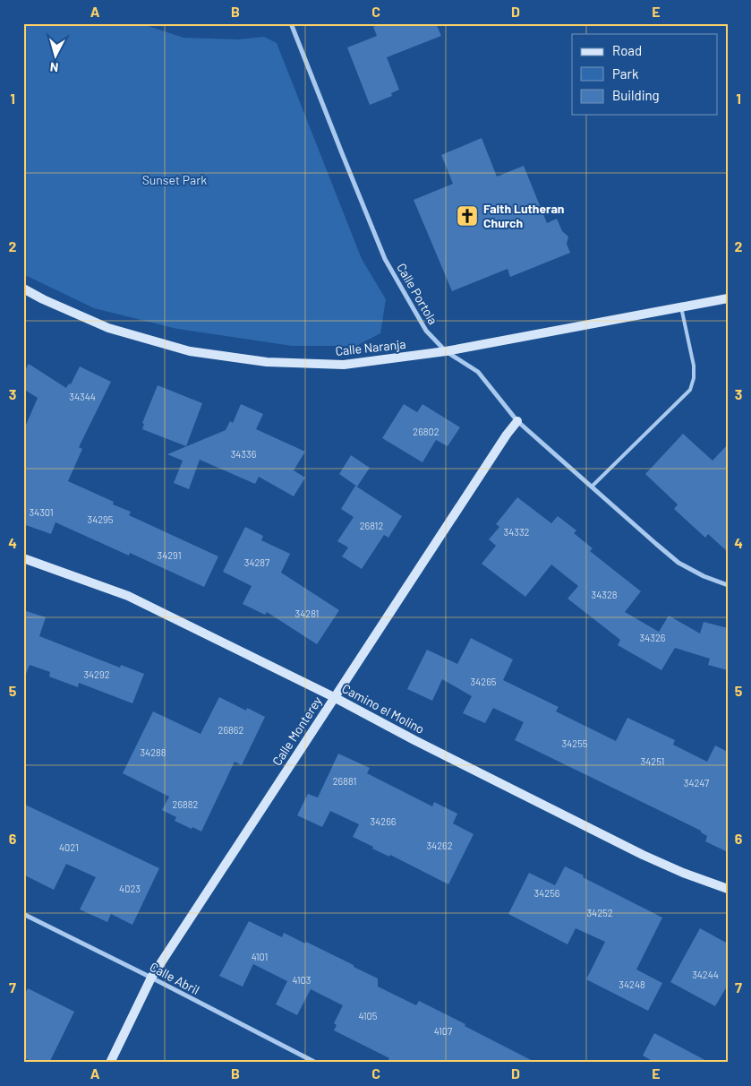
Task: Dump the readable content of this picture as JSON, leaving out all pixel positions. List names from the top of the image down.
{
  "streets": {
    "street": [
      "Calle Portola",
      "Calle Naranja",
      "Camino el Molino",
      "Calle Monterey",
      "Calle Abril"
    ]
  },
  "crossings": [
    ["Calle Portola", "Calle Naranja"],
    ["Calle Portola", "Calle Monterey"],
    ["Camino el Molino", "Calle Monterey"],
    ["Calle Monterey", "Calle Abril"]
  ],
  "parks": ["Sunset Park"],
  "places": {
    "church": ["Faith Lutheran Church"]
  },
  "house_numbers": [
    "34344",
    "26802",
    "34336",
    "34301",
    "34295",
    "26812",
    "34332",
    "34291",
    "34287",
    "34328",
    "34281",
    "34326",
    "34292",
    "34265",
    "26862",
    "34255",
    "34288",
    "34251",
    "26881",
    "34247",
    "26882",
    "34266",
    "34262",
    "4021",
    "4023",
    "34256",
    "34252",
    "4101",
    "34244",
    "4103",
    "34248",
    "4105",
    "4107"
  ],
  "legend": ["Road", "Park", "Building"],
  "north": "bottom",
  "grid": {
    "columns": [
      "A",
      "B",
      "C",
      "D",
      "E"
    ],
    "rows": [
      "1",
      "2",
      "3",
      "4",
      "5",
      "6",
      "7"
    ]
  }
}
